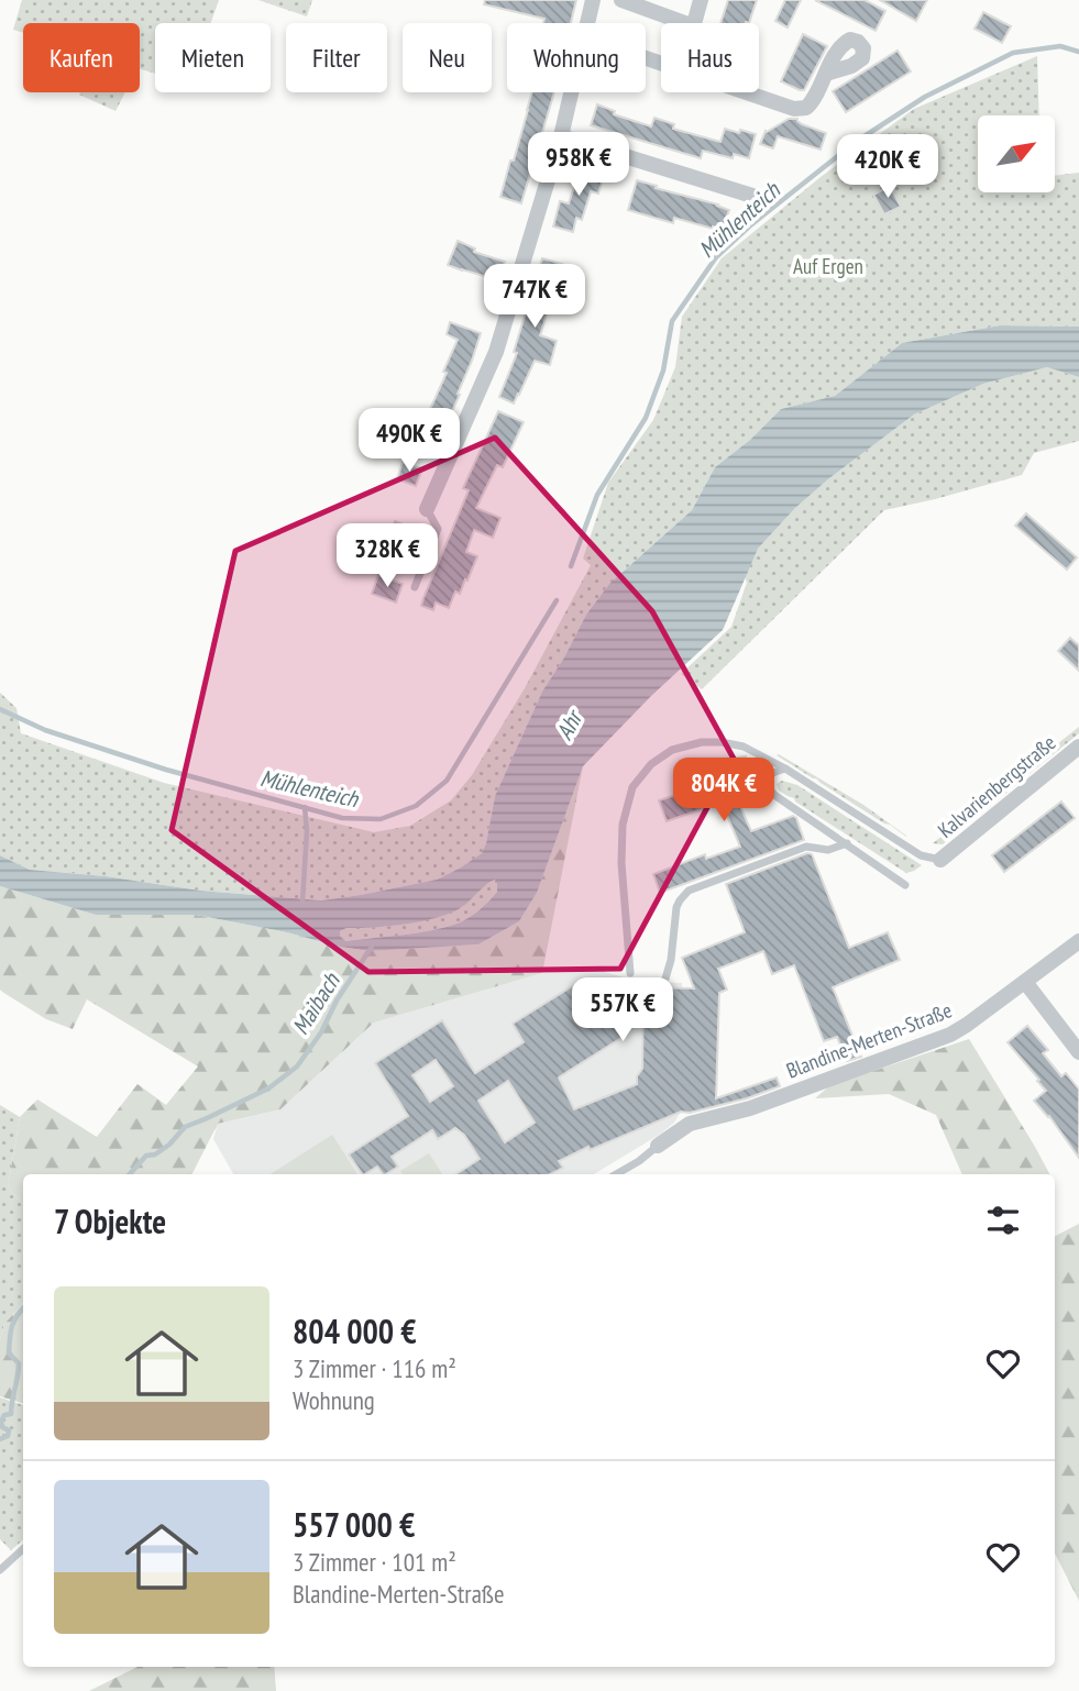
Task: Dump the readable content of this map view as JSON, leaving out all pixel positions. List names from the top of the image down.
{
  "streets": {
    "street": ["Kalvarienbergstraße", "Blandine-Merten-Straße"]
  },
  "water": ["Mühlenteich", "Ahr", "Maibach"],
  "parks": ["Auf Ergen"],
  "north": "top right",
  "page": {
    "chip": [
      "Kaufen",
      "Mieten",
      "Filter",
      "Neu",
      "Wohnung",
      "Haus"
    ],
    "price": [
      "958K €",
      "420K €",
      "747K €",
      "490K €",
      "328K €",
      "804K €",
      "557K €"
    ],
    "heading": "7 Objekte",
    "list": [
      {
        "name": "804 000 €",
        "note": "3 Zimmer · 116 m² · Wohnung"
      },
      {
        "name": "557 000 €",
        "note": "3 Zimmer · 101 m² · Blandine-Merten-Straße"
      }
    ]
  }
}
